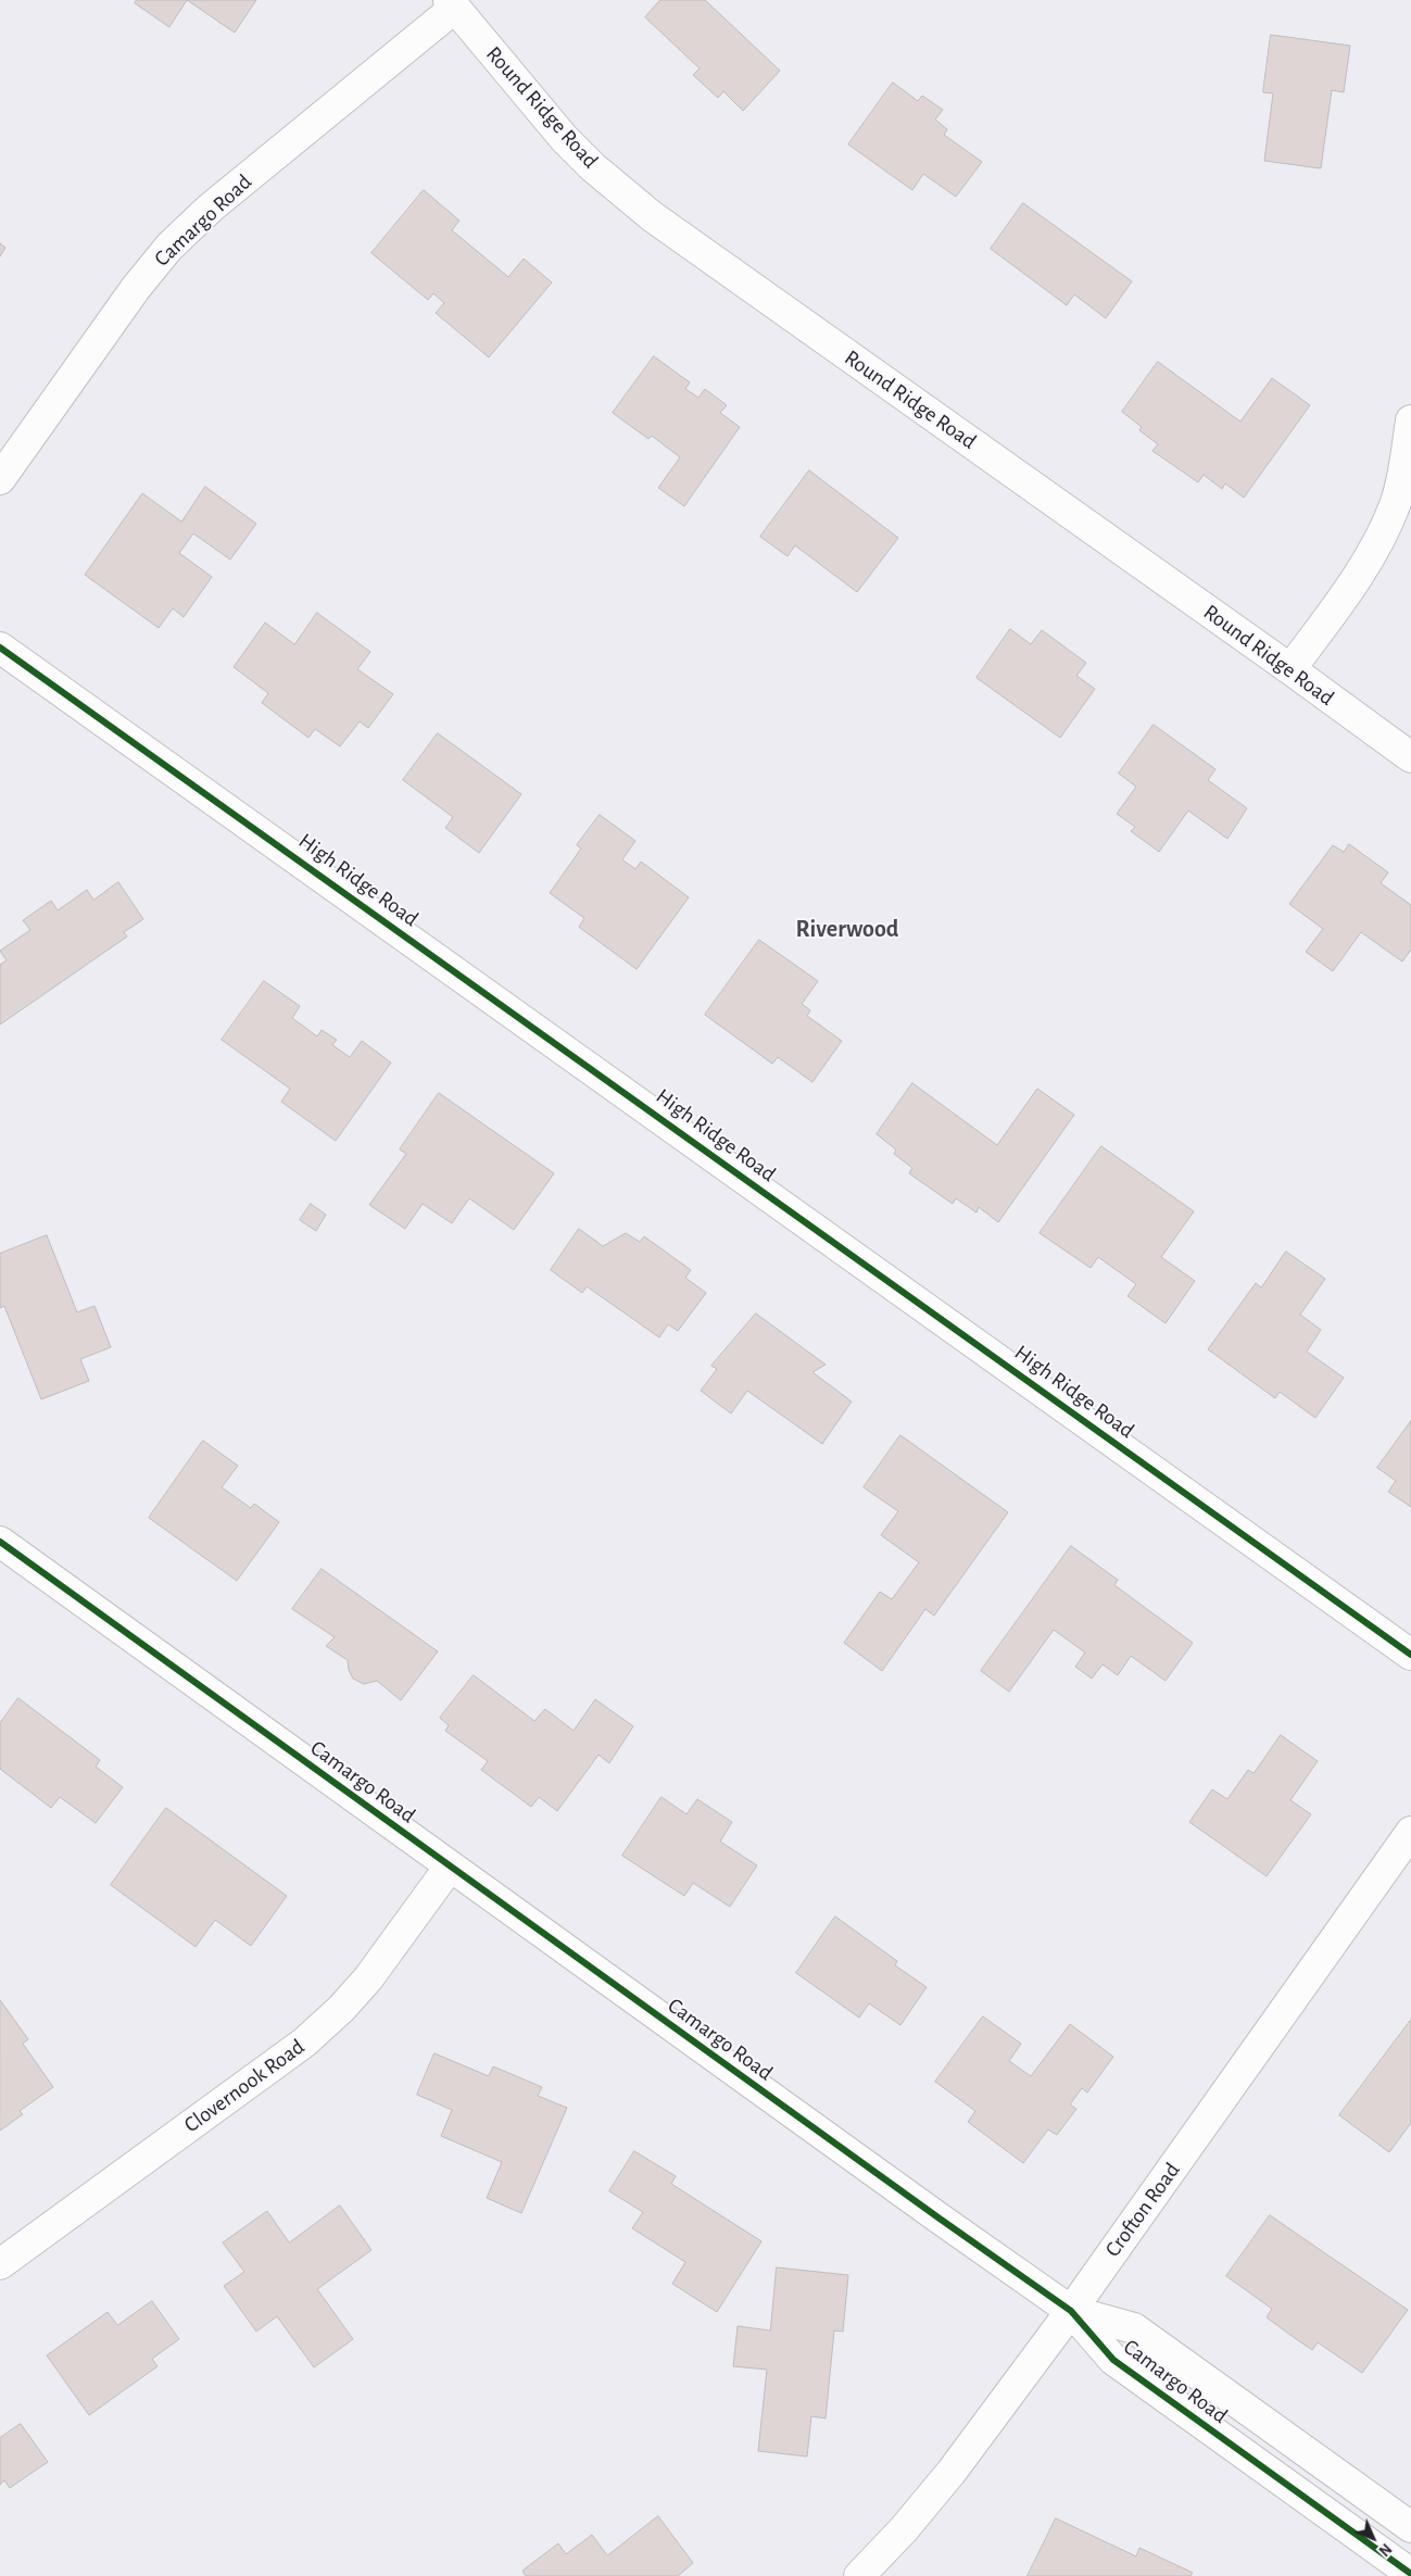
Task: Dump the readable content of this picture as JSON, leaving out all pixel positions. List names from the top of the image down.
{
  "streets": {
    "street": [
      "Round Ridge Road",
      "Camargo Road",
      "High Ridge Road",
      "Clovernook Road",
      "Crofton Road"
    ]
  },
  "crossings": [
    ["Round Ridge Road", "Camargo Road"],
    ["Camargo Road", "Clovernook Road"],
    ["Camargo Road", "Crofton Road"]
  ],
  "districts": ["Riverwood"],
  "north": "bottom right"
}
